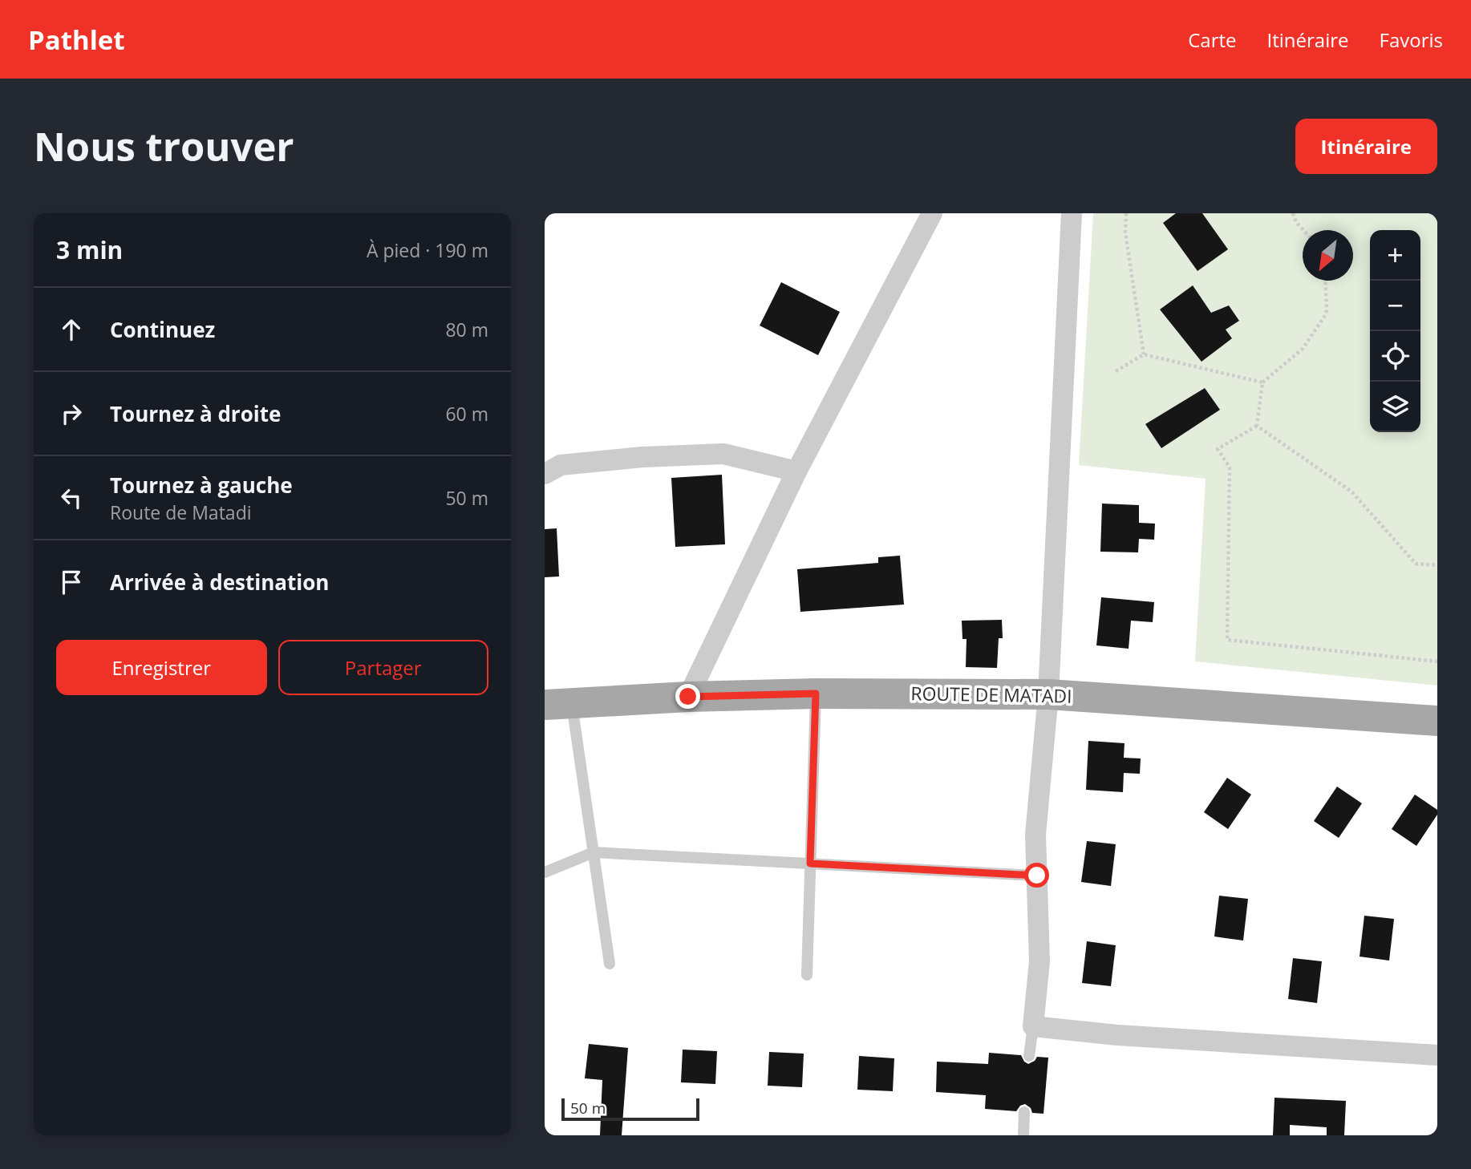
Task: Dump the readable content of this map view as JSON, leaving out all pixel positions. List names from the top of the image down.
{
  "streets": {
    "main road": ["ROUTE DE MATADI"]
  },
  "scale_bar": "50 m",
  "north": "bottom left",
  "page": {
    "header": "Pathlet",
    "nav": ["Carte", "Itinéraire", "Favoris"],
    "buttons": [
      "Itinéraire",
      ["Enregistrer", "Partager"]
    ],
    "title": "Nous trouver",
    "heading": ["3 min", "À pied · 190 m"],
    "map_buttons": ["+", "−"],
    "list": [
      ["Continuez", "80 m"],
      ["Tournez à droite", "60 m"],
      ["Tournez à gauche", "Route de Matadi", "50 m"],
      "Arrivée à destination"
    ],
    "scale": "50 m"
  }
}
